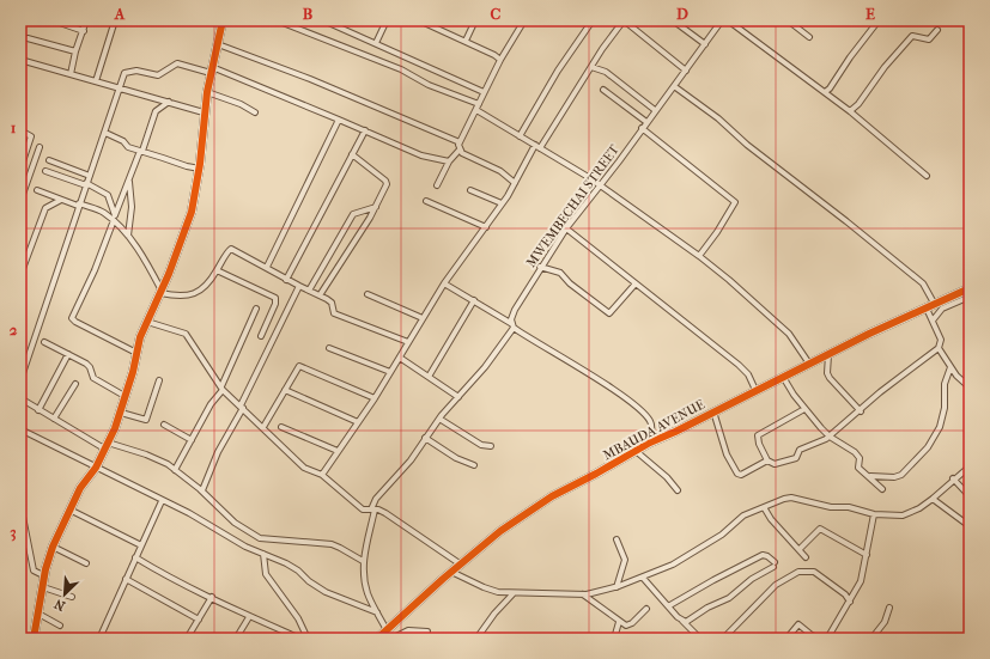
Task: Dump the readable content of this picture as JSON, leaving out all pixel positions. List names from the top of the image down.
{
  "streets": {
    "street": ["MWEMBECHAI STREET", "MBAUDA AVENUE"]
  },
  "north": "bottom left",
  "grid": {
    "columns": [
      "A",
      "B",
      "C",
      "D",
      "E"
    ],
    "rows": ["1", "2", "3"]
  }
}
